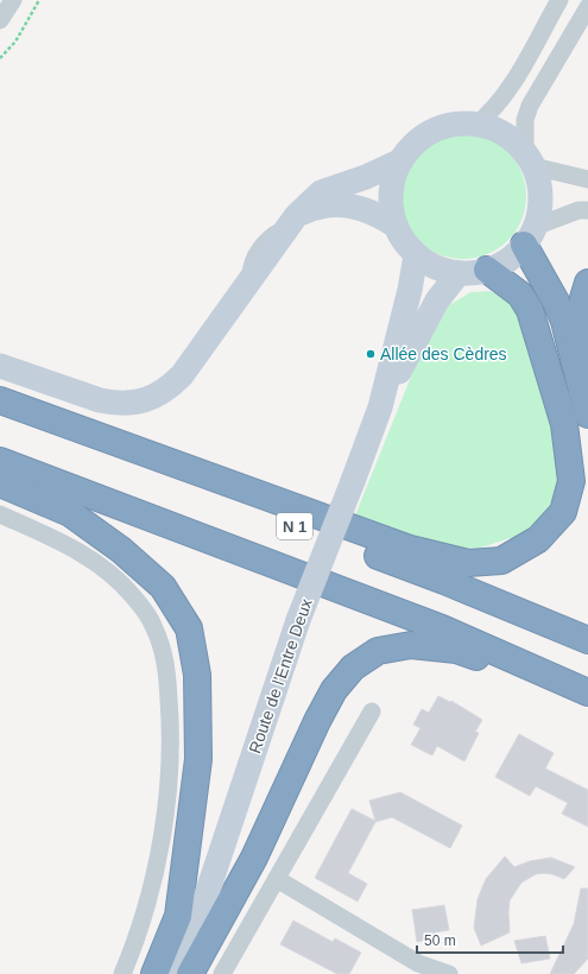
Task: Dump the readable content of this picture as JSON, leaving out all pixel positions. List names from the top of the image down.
{
  "streets": {
    "highway": ["N 1"],
    "main road": ["Route de l'Entre Deux"]
  },
  "places": ["Allée des Cèdres"],
  "scale_bar": "50 m"
}
